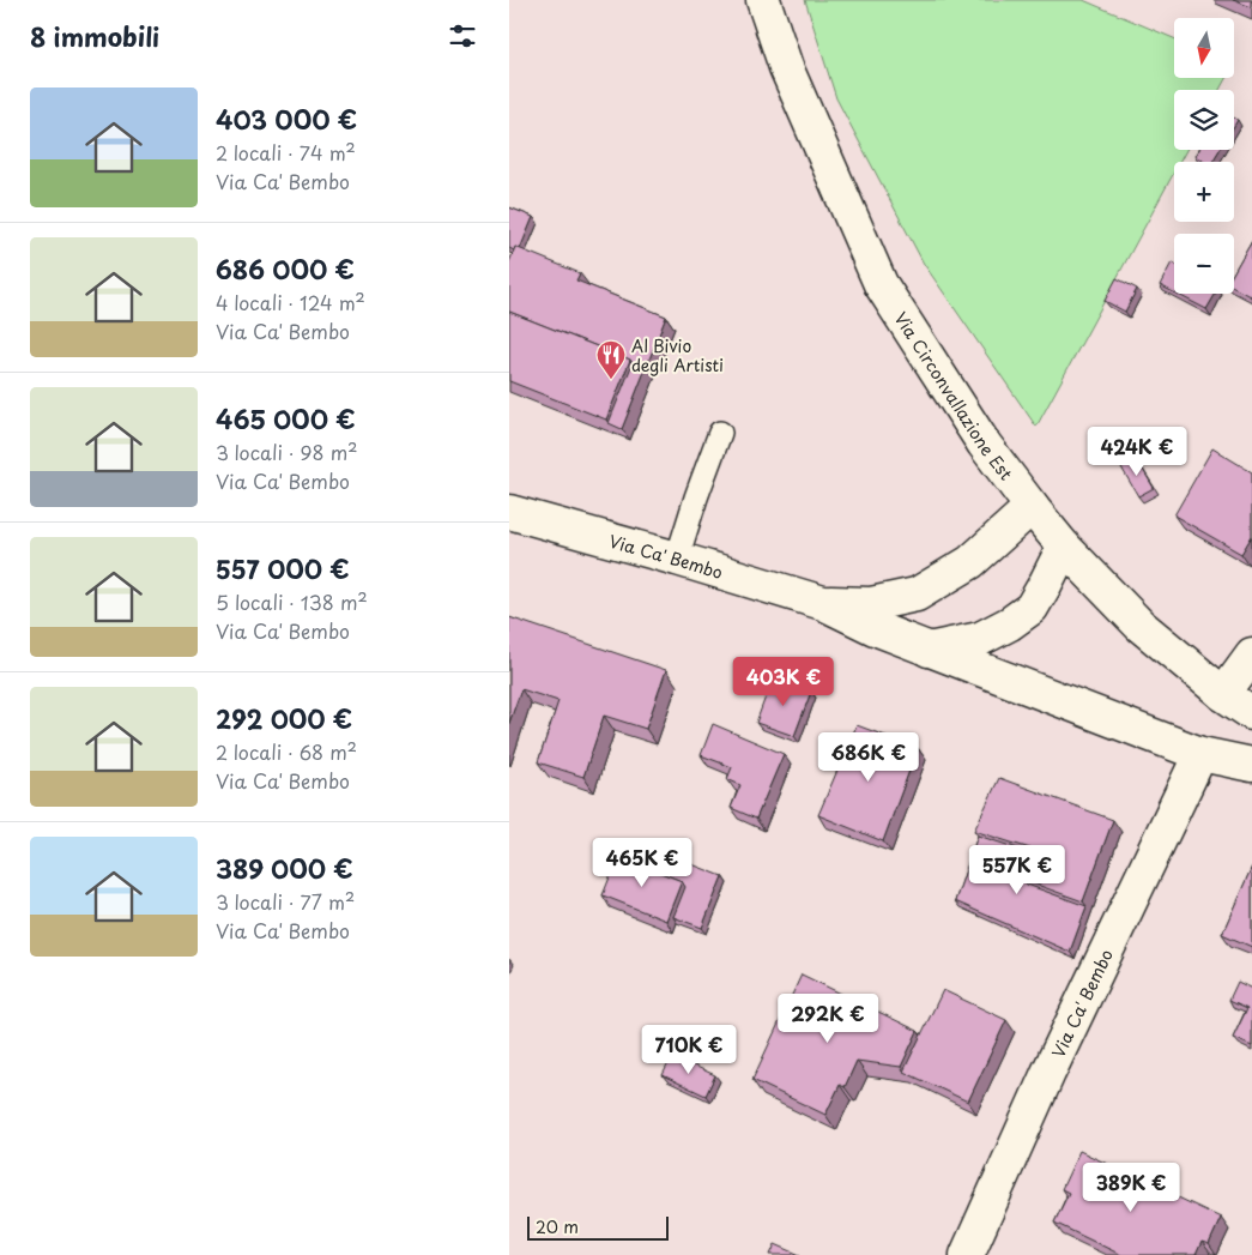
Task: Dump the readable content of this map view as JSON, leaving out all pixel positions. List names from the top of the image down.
{
  "streets": {
    "street": ["Via Circonvallazione Est", "Via Ca' Bembo"]
  },
  "crossings": [
    ["Via Circonvallazione Est", "Via Ca' Bembo"]
  ],
  "places": {
    "restaurant": ["Al Bivio degli Artisti"]
  },
  "scale_bar": "20 m",
  "north": "bottom",
  "page": {
    "heading": "8 immobili",
    "map_buttons": ["+", "−"],
    "list": [
      {
        "name": "403 000 €",
        "note": "2 locali · 74 m² · Via Ca' Bembo"
      },
      {
        "name": "686 000 €",
        "note": "4 locali · 124 m² · Via Ca' Bembo"
      },
      {
        "name": "465 000 €",
        "note": "3 locali · 98 m² · Via Ca' Bembo"
      },
      {
        "name": "557 000 €",
        "note": "5 locali · 138 m² · Via Ca' Bembo"
      },
      {
        "name": "292 000 €",
        "note": "2 locali · 68 m² · Via Ca' Bembo"
      },
      {
        "name": "389 000 €",
        "note": "3 locali · 77 m² · Via Ca' Bembo"
      }
    ],
    "price": [
      "424K €",
      "403K €",
      "686K €",
      "465K €",
      "557K €",
      "292K €",
      "710K €",
      "389K €"
    ],
    "scale": "20 m"
  }
}
